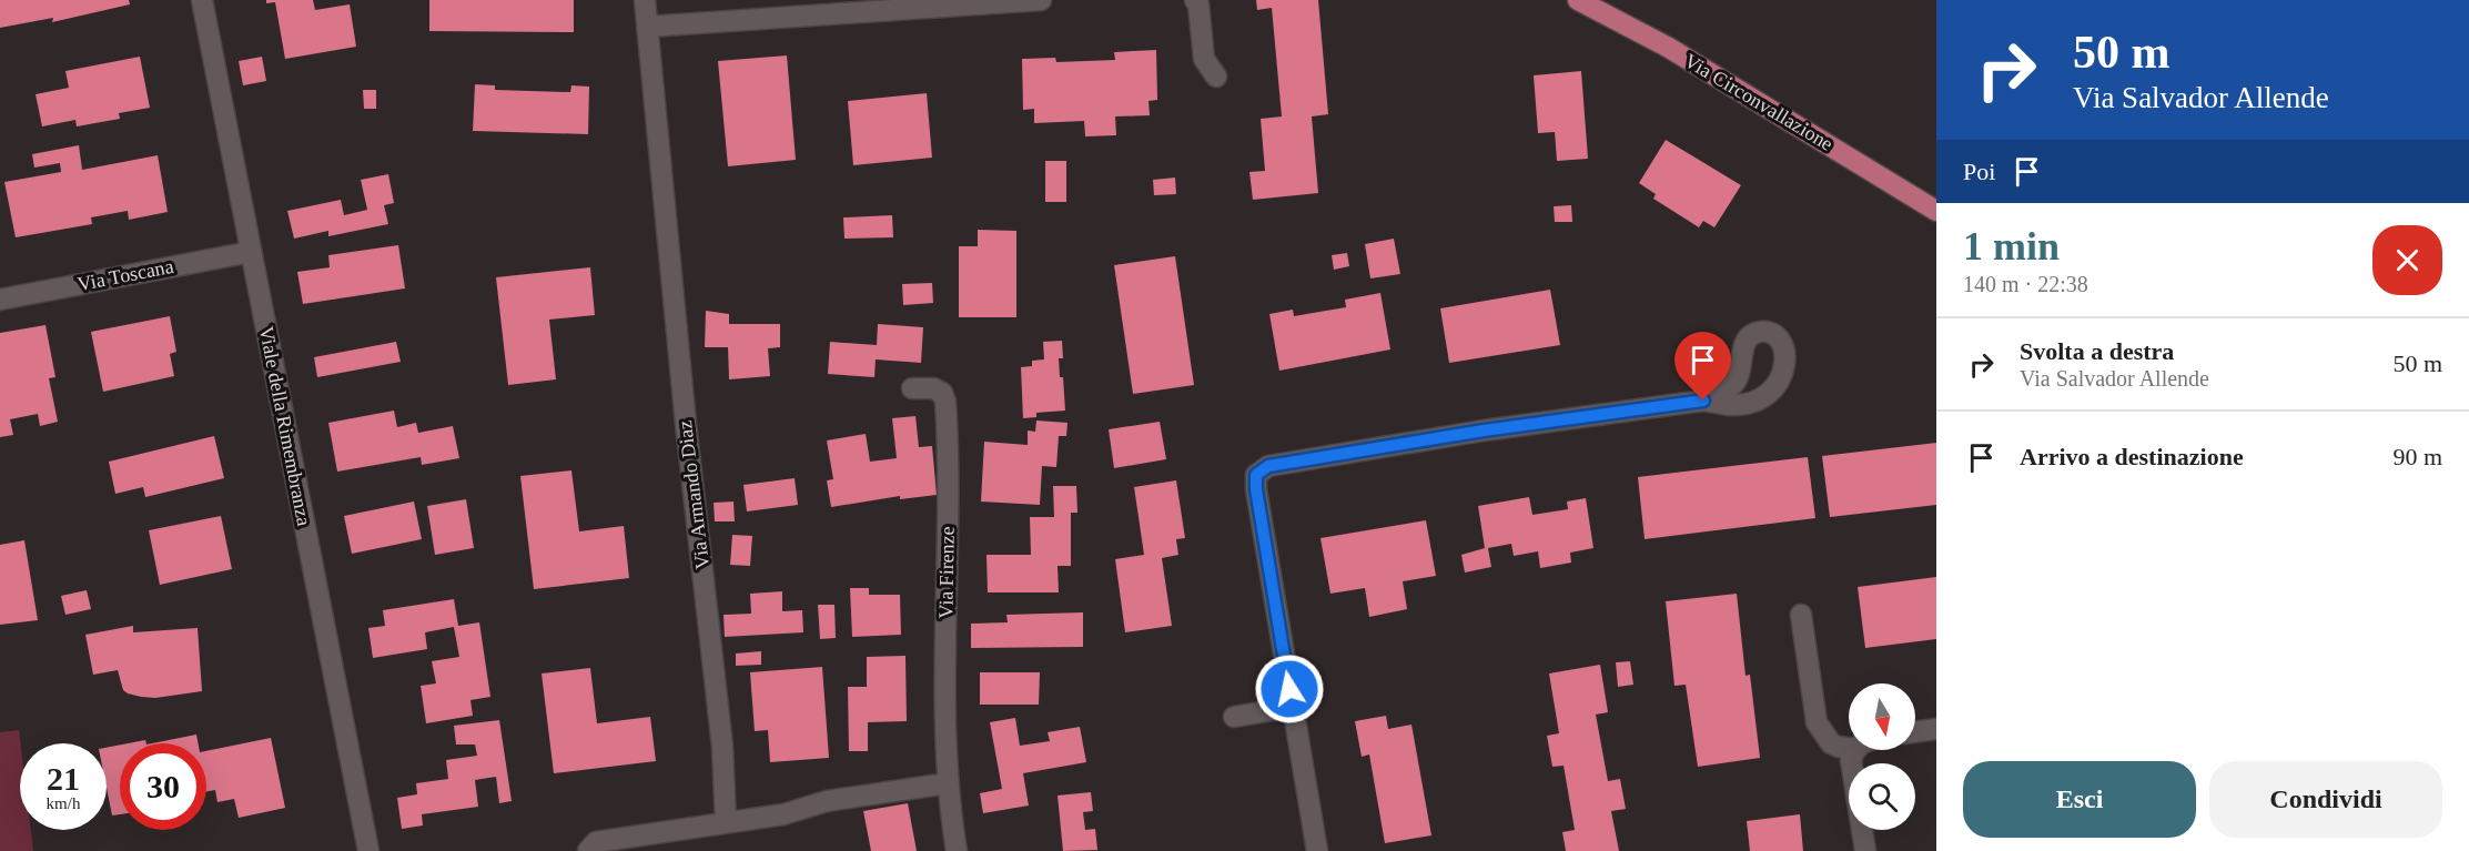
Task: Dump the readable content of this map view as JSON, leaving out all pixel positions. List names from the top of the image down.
{
  "streets": {
    "main road": ["Via Circonvallazione"],
    "street": [
      "Via Toscana",
      "Viale della Rimembranza",
      "Via Armando Diaz",
      "Via Firenze"
    ]
  },
  "crossings": [
    ["Via Toscana", "Viale della Rimembranza"]
  ],
  "north": "bottom",
  "page": {
    "turn": ["50 m", "Via Salvador Allende"],
    "then": "Poi",
    "heading": ["1 min", "140 m · 22:38"],
    "list": [
      {
        "name": "Svolta a destra",
        "note": "Via Salvador Allende",
        "value": "50 m"
      },
      {
        "name": "Arrivo a destinazione",
        "value": "90 m"
      }
    ],
    "speed": "21 km/h",
    "limit": "30",
    "buttons": ["Esci", "Condividi"]
  }
}
